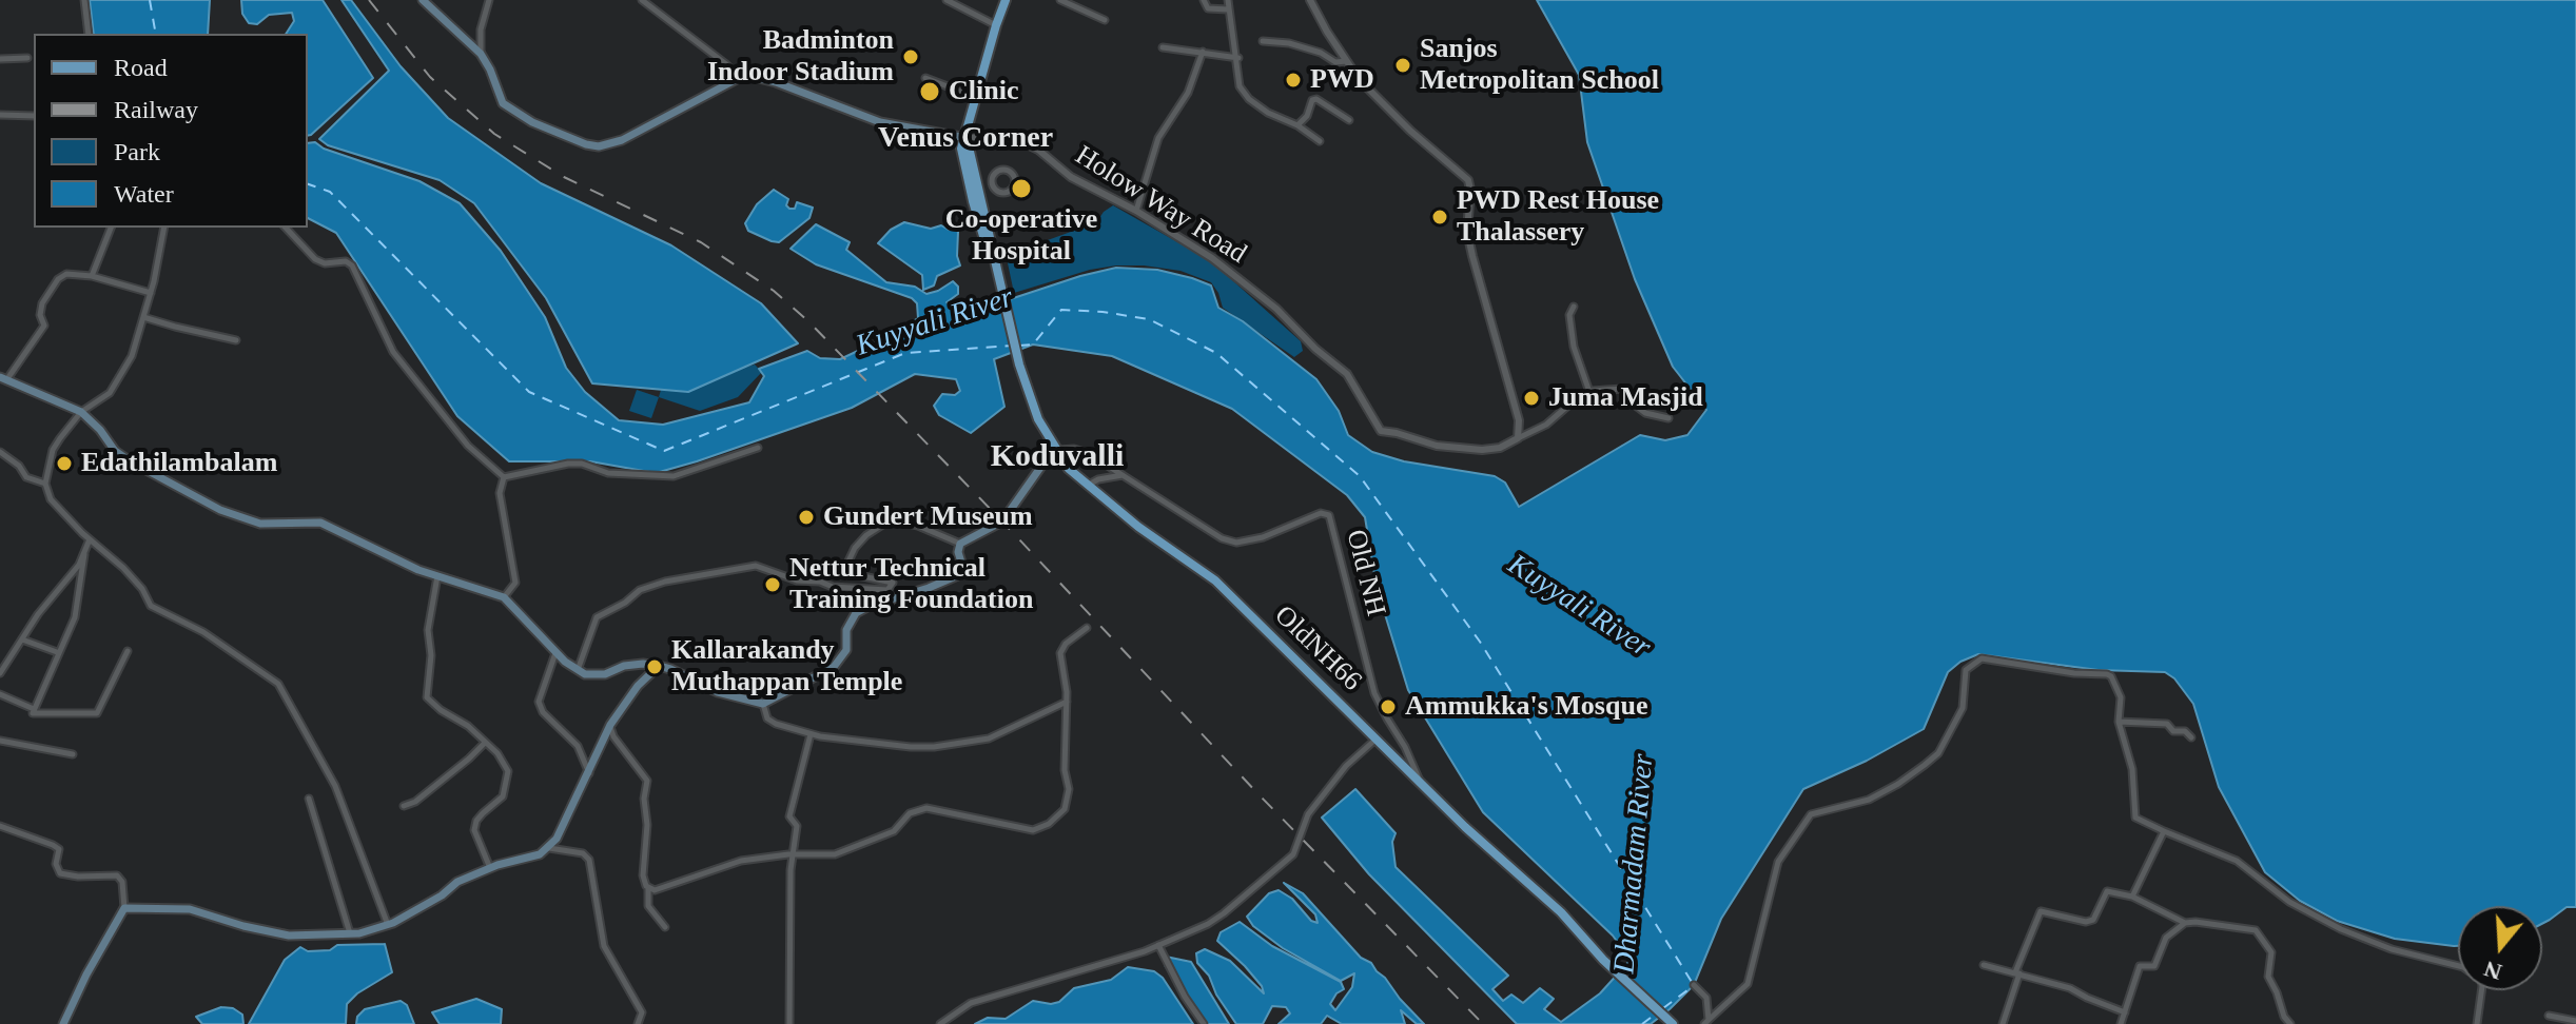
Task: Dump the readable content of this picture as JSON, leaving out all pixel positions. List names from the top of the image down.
{
  "streets": {
    "main road": ["OldNH66"],
    "street": ["Holow Way Road", "Old NH"]
  },
  "crossings": [
    ["Old NH", "OldNH66"]
  ],
  "districts": ["Venus Corner", "Koduvalli"],
  "water": ["Kuyyali River", "Dharmadam River"],
  "places": [
    "Badminton Indoor Stadium",
    "Sanjos Metropolitan School",
    "PWD",
    "Clinic",
    "Co-operative Hospital",
    "PWD Rest House Thalassery",
    "Juma Masjid",
    "Edathilambalam",
    "Gundert Museum",
    "Nettur Technical Training Foundation",
    "Kallarakandy Muthappan Temple",
    "Ammukka's Mosque"
  ],
  "legend": [
    "Road",
    "Railway",
    "Park",
    "Water"
  ],
  "north": "bottom"
}
